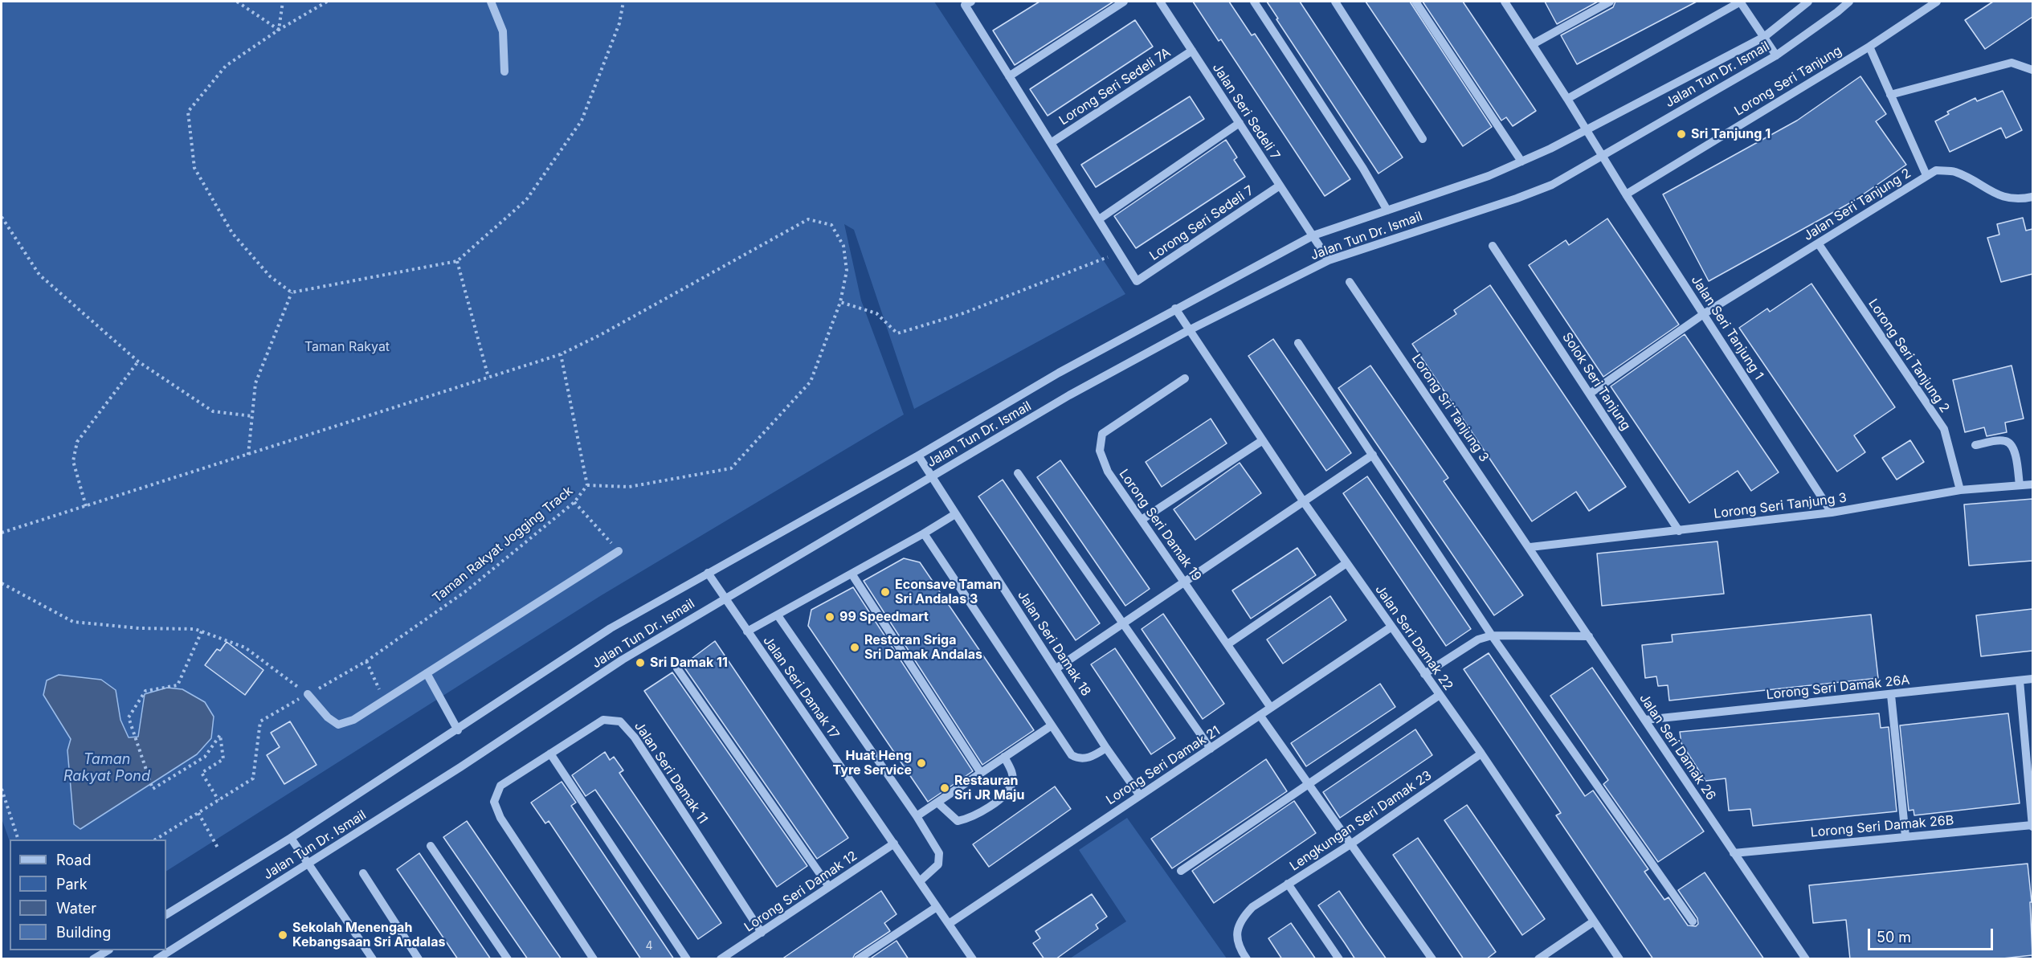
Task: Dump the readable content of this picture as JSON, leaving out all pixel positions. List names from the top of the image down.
{
  "streets": {
    "street": [
      "Jalan Tun Dr. Ismail",
      "Lorong Seri Tanjung",
      "Lorong Seri Sedeli 7A",
      "Jalan Seri Sedeli 7",
      "Jalan Seri Tanjung 2",
      "Lorong Seri Sedeli 7",
      "Jalan Seri Tanjung 1",
      "Lorong Seri Tanjung 2",
      "Solok Seri Tanjung",
      "Lorong Sri Tanjung 3",
      "Lorong Seri Tanjung 3",
      "Lorong Seri Damak 19",
      "Jalan Seri Damak 22",
      "Jalan Seri Damak 18",
      "Jalan Seri Damak 17",
      "Lorong Seri Damak 26A",
      "Jalan Seri Damak 26",
      "Lorong Seri Damak 21",
      "Jalan Seri Damak 11",
      "Lengkungan Seri Damak 23",
      "Lorong Seri Damak 26B",
      "Lorong Seri Damak 12"
    ],
    "path": ["Taman Rakyat Jogging Track"]
  },
  "crossings": [
    ["Jalan Tun Dr. Ismail", "Jalan Seri Sedeli 7"],
    ["Jalan Tun Dr. Ismail", "Jalan Seri Tanjung 1"],
    ["Jalan Tun Dr. Ismail", "Jalan Seri Damak 22"],
    ["Jalan Tun Dr. Ismail", "Jalan Seri Damak 18"],
    ["Jalan Tun Dr. Ismail", "Jalan Seri Damak 17"],
    ["Lorong Seri Tanjung", "Jalan Seri Tanjung 2"],
    ["Lorong Seri Tanjung", "Jalan Seri Tanjung 1"],
    ["Lorong Seri Sedeli 7A", "Jalan Seri Sedeli 7"],
    ["Jalan Seri Sedeli 7", "Lorong Seri Sedeli 7"],
    ["Jalan Seri Tanjung 2", "Jalan Seri Tanjung 1"],
    ["Jalan Seri Tanjung 2", "Lorong Seri Tanjung 2"],
    ["Jalan Seri Tanjung 2", "Solok Seri Tanjung"],
    ["Jalan Seri Tanjung 1", "Lorong Seri Tanjung 3"],
    ["Lorong Seri Tanjung 2", "Lorong Seri Tanjung 3"],
    ["Solok Seri Tanjung", "Lorong Seri Tanjung 3"],
    ["Lorong Sri Tanjung 3", "Lorong Seri Tanjung 3"],
    ["Lorong Sri Tanjung 3", "Jalan Seri Damak 26"],
    ["Lorong Seri Tanjung 3", "Jalan Seri Damak 26"],
    ["Lorong Seri Damak 19", "Lorong Seri Damak 21"],
    ["Jalan Seri Damak 22", "Lorong Seri Damak 21"],
    ["Jalan Seri Damak 22", "Lengkungan Seri Damak 23"],
    ["Jalan Seri Damak 18", "Lorong Seri Damak 21"],
    ["Jalan Seri Damak 17", "Lorong Seri Damak 21"],
    ["Jalan Seri Damak 17", "Lorong Seri Damak 12"],
    ["Lorong Seri Damak 26A", "Jalan Seri Damak 26"],
    ["Jalan Seri Damak 26", "Lorong Seri Damak 26B"],
    ["Jalan Seri Damak 11", "Lorong Seri Damak 12"]
  ],
  "water": ["Taman Rakyat Pond"],
  "parks": ["Taman Rakyat"],
  "places": [
    "Sri Tanjung 1",
    "Econsave Taman Sri Andalas 3",
    "99 Speedmart",
    "Restoran Sriga Sri Damak Andalas",
    "Sri Damak 11",
    "Huat Heng Tyre Service",
    "Restauran Sri JR Maju",
    "Sekolah Menengah Kebangsaan Sri Andalas"
  ],
  "house_numbers": ["4"],
  "legend": [
    "Road",
    "Park",
    "Water",
    "Building"
  ],
  "scale_bar": "50 m"
}
